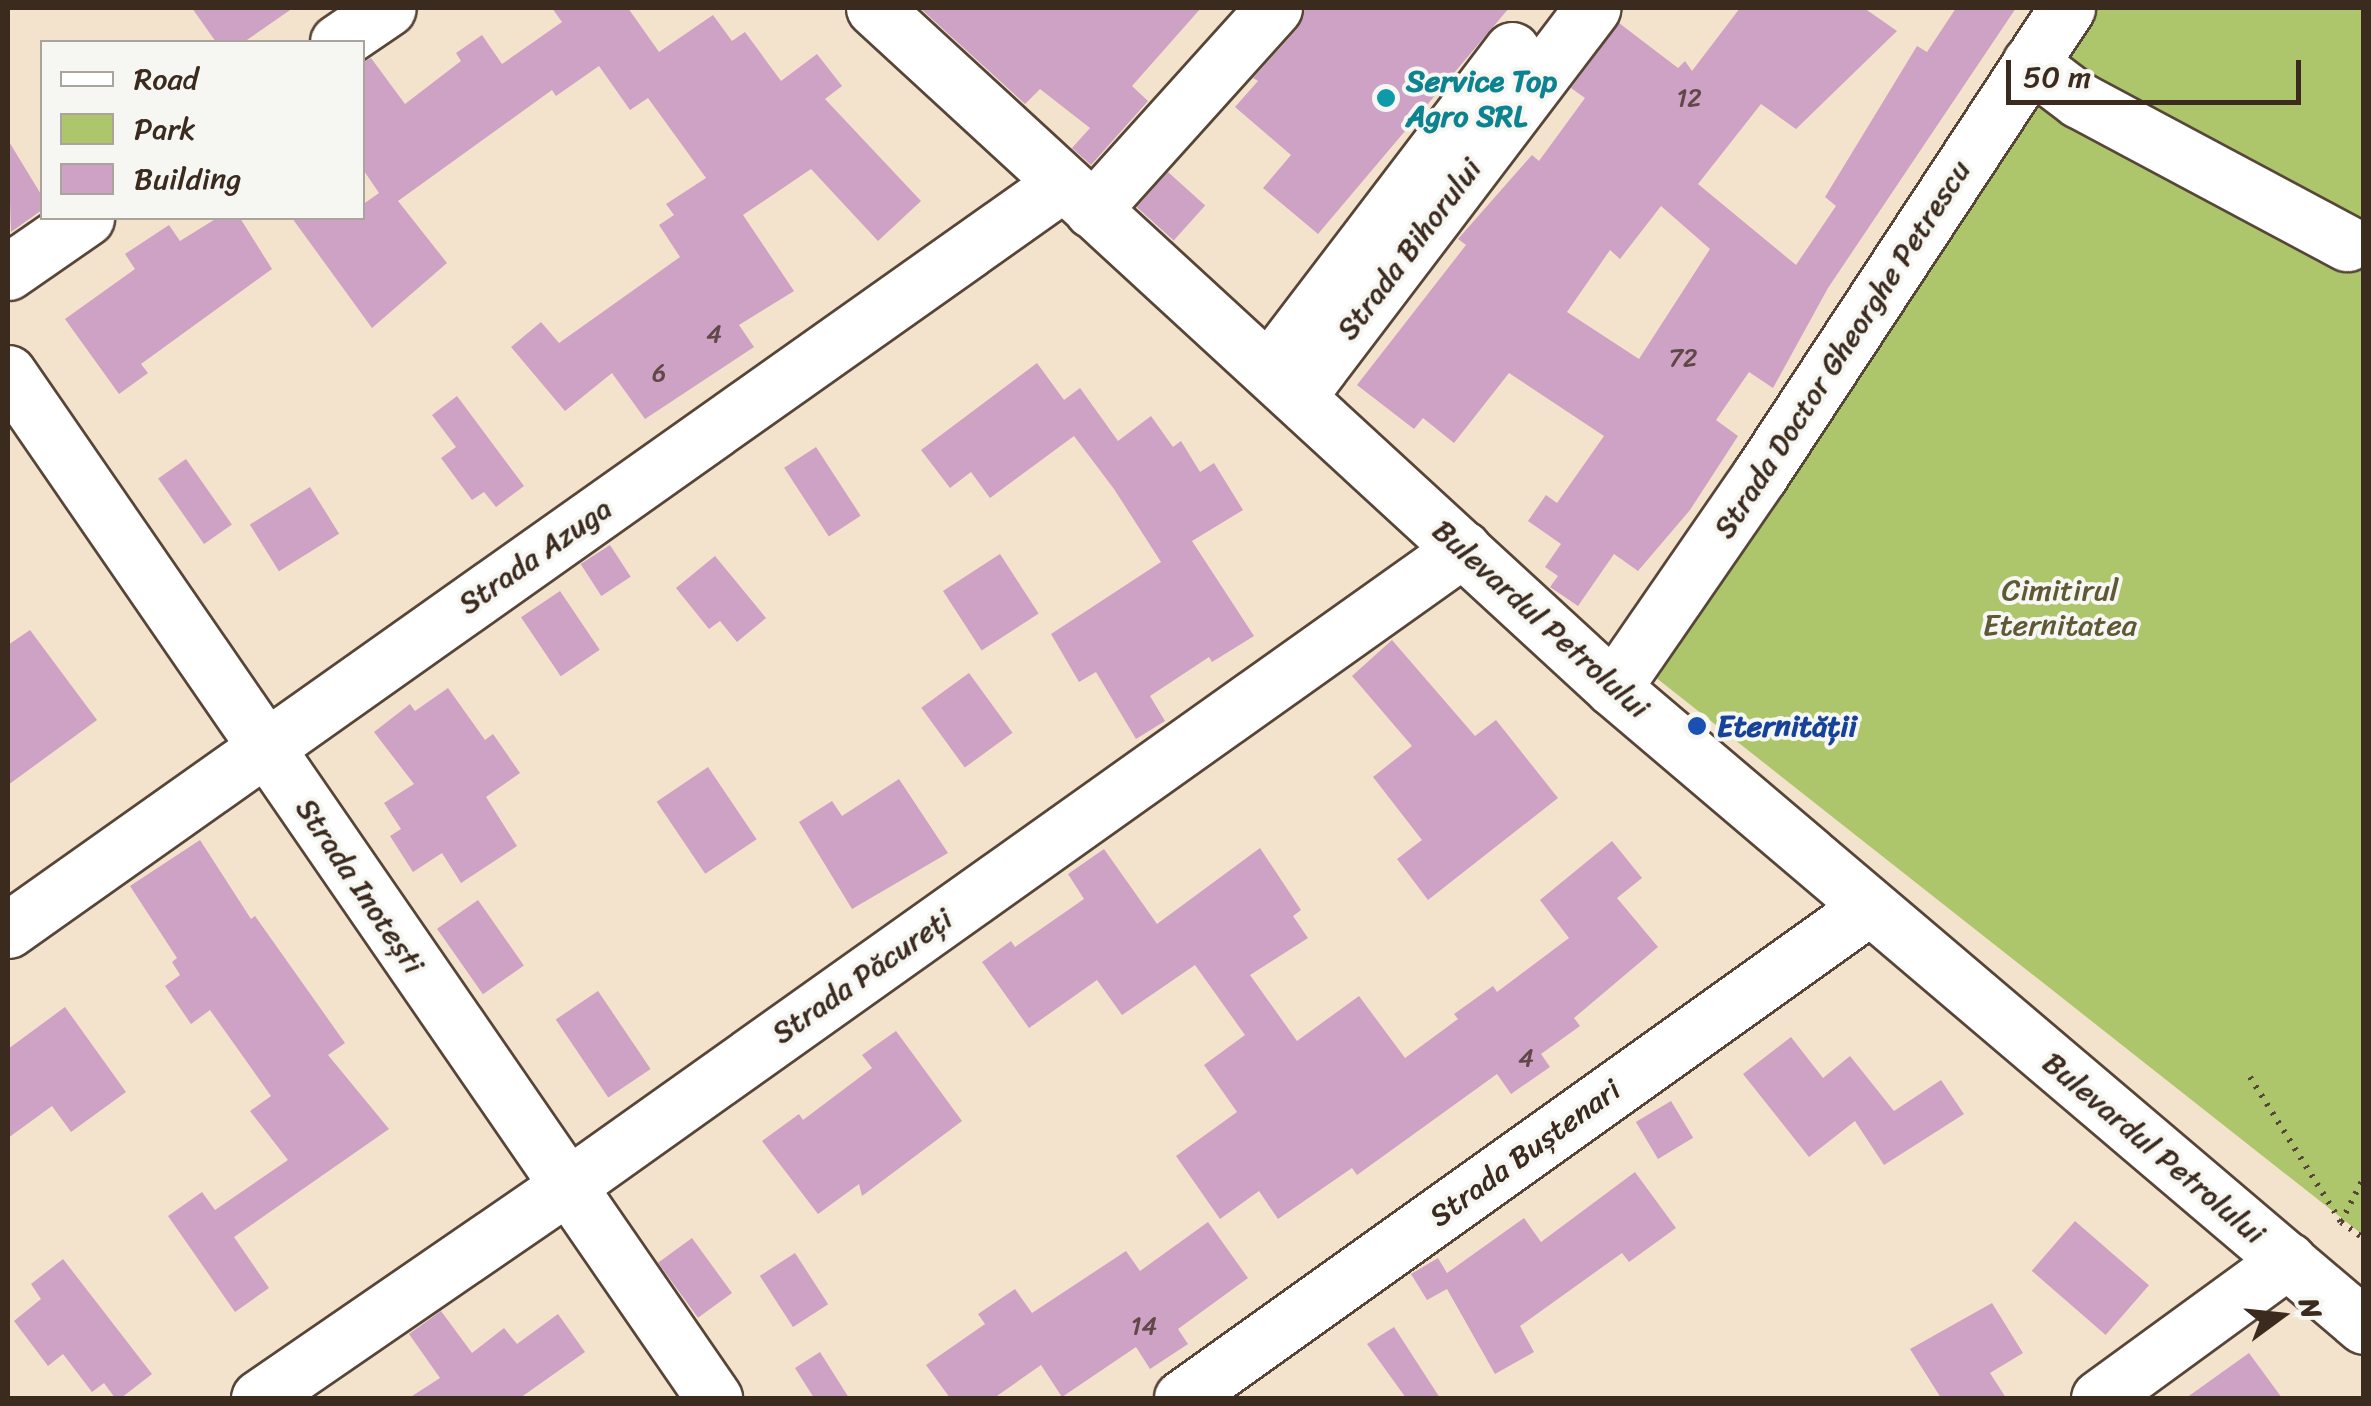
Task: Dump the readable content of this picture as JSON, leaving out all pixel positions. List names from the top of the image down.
{
  "streets": {
    "street": [
      "Strada Bihorului",
      "Strada Doctor Gheorghe Petrescu",
      "Strada Azuga",
      "Bulevardul Petrolului",
      "Strada Inotești",
      "Strada Păcureți",
      "Strada Buștenari"
    ]
  },
  "crossings": [
    ["Strada Bihorului", "Bulevardul Petrolului"],
    ["Strada Doctor Gheorghe Petrescu", "Bulevardul Petrolului"],
    ["Strada Azuga", "Bulevardul Petrolului"],
    ["Strada Azuga", "Strada Inotești"],
    ["Bulevardul Petrolului", "Strada Păcureți"],
    ["Bulevardul Petrolului", "Strada Buștenari"],
    ["Strada Inotești", "Strada Păcureți"]
  ],
  "parks": ["Cimitirul Eternitatea"],
  "places": ["Service Top Agro SRL", "Eternității"],
  "house_numbers": [
    "12",
    "4",
    "72",
    "6",
    "4",
    "14"
  ],
  "legend": ["Road", "Park", "Building"],
  "scale_bar": "50 m",
  "north": "right"
}
